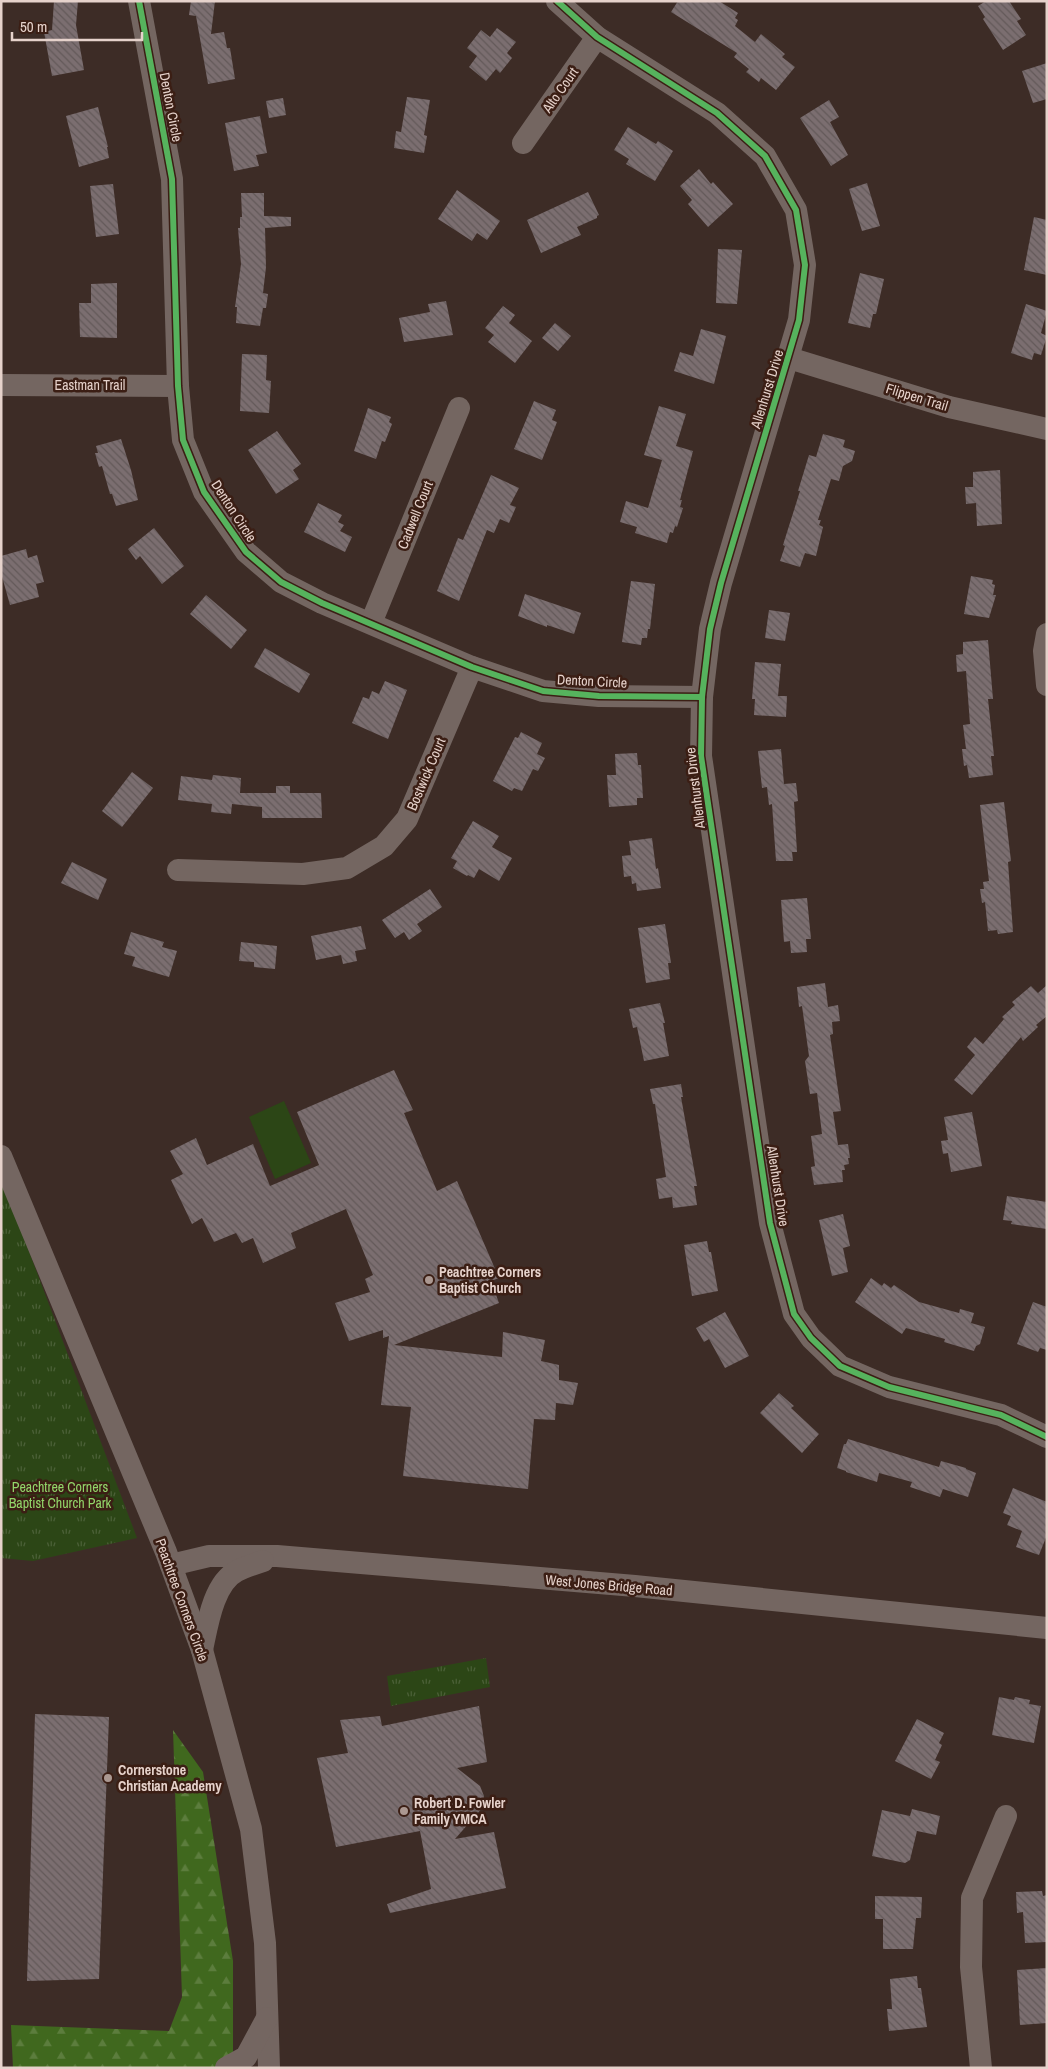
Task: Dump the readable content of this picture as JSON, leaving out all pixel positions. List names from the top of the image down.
{
  "streets": {
    "street": [
      "Alto Court",
      "Denton Circle",
      "Eastman Trail",
      "Allenhurst Drive",
      "Flippen Trail",
      "Cadwell Court",
      "Bostwick Court",
      "West Jones Bridge Road",
      "Peachtree Corners Circle"
    ]
  },
  "crossings": [
    ["Alto Court", "Allenhurst Drive"],
    ["Denton Circle", "Eastman Trail"],
    ["Denton Circle", "Allenhurst Drive"],
    ["Denton Circle", "Cadwell Court"],
    ["Denton Circle", "Bostwick Court"],
    ["Allenhurst Drive", "Flippen Trail"],
    ["West Jones Bridge Road", "Peachtree Corners Circle"]
  ],
  "parks": ["Peachtree Corners Baptist Church Park"],
  "places": ["Peachtree Corners Baptist Church", "Cornerstone Christian Academy", "Robert D. Fowler Family YMCA"],
  "scale_bar": "50 m"
}
